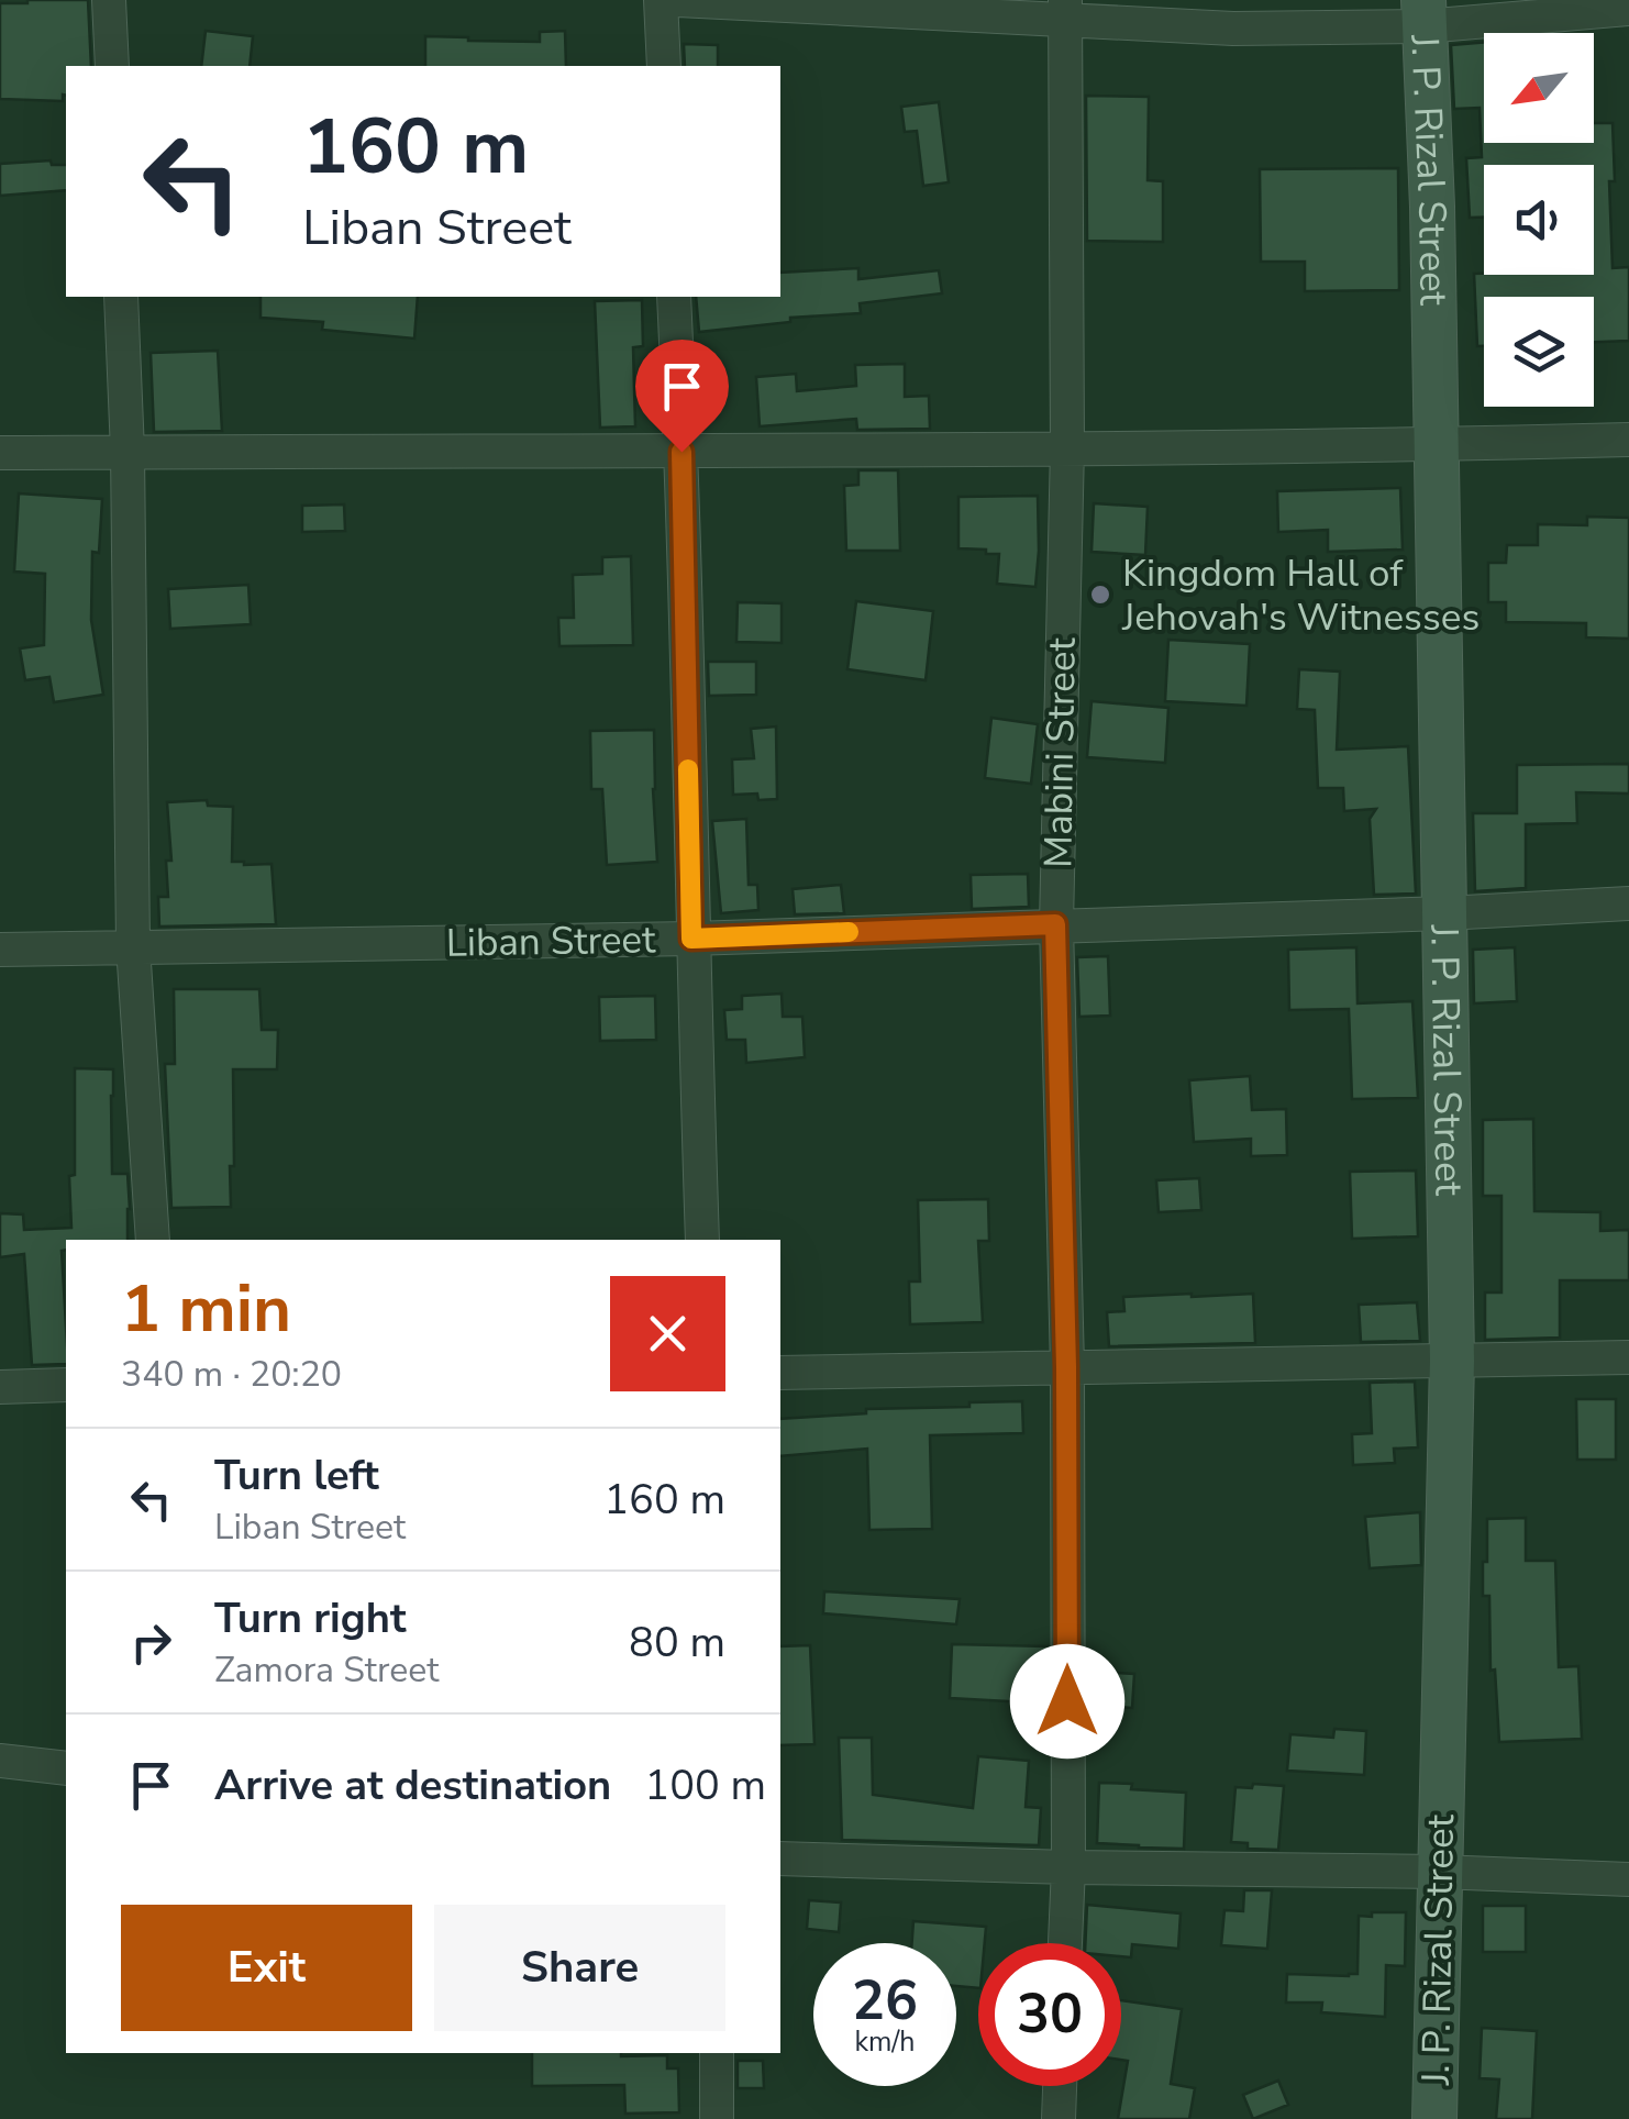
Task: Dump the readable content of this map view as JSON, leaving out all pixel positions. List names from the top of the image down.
{
  "streets": {
    "main road": ["J. P. Rizal Street"],
    "street": ["Mabini Street", "Liban Street"]
  },
  "crossings": [
    ["J. P. Rizal Street", "Liban Street"],
    ["Mabini Street", "Liban Street"]
  ],
  "places": ["Kingdom Hall of Jehovah's Witnesses"],
  "north": "bottom left",
  "page": {
    "turn": ["160 m", "Liban Street"],
    "heading": ["1 min", "340 m · 20:20"],
    "list": [
      {
        "name": "Turn left",
        "note": "Liban Street",
        "value": "160 m"
      },
      {
        "name": "Turn right",
        "note": "Zamora Street",
        "value": "80 m"
      },
      {
        "name": "Arrive at destination",
        "value": "100 m"
      }
    ],
    "buttons": ["Exit", "Share"],
    "speed": "26 km/h",
    "limit": "30"
  }
}
